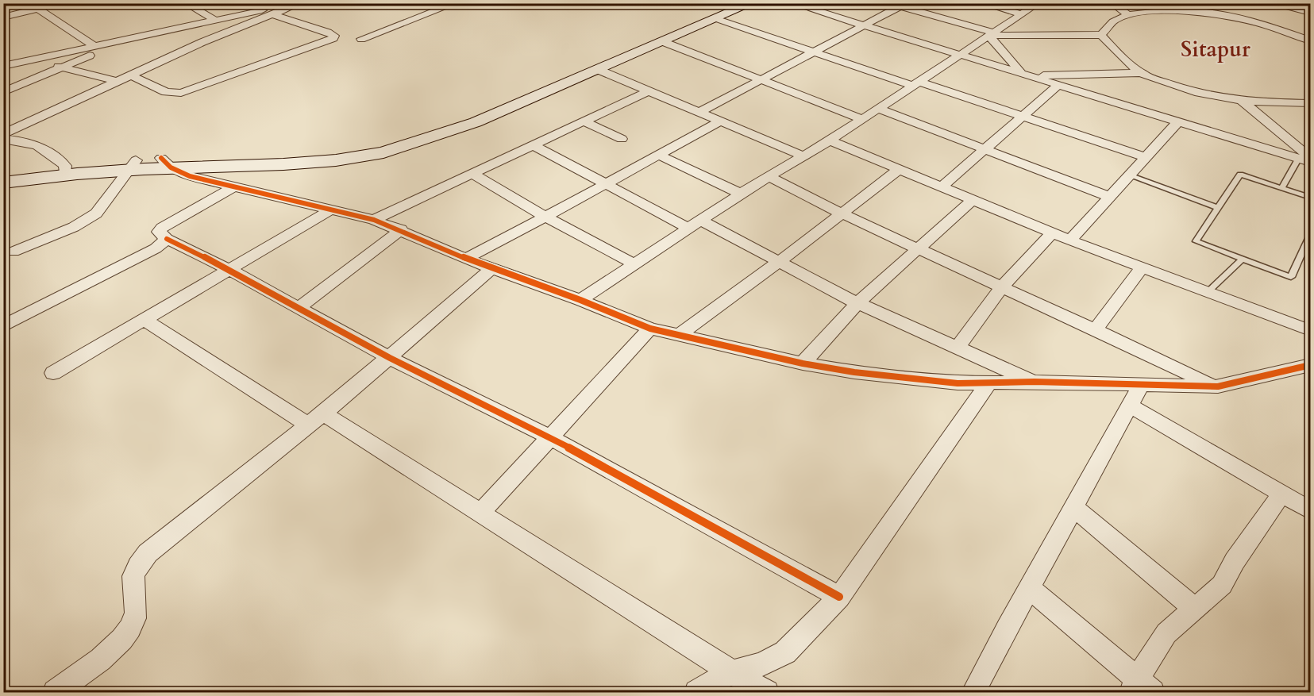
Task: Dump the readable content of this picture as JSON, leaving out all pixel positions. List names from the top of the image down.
{
  "districts": ["Sitapur"]
}
